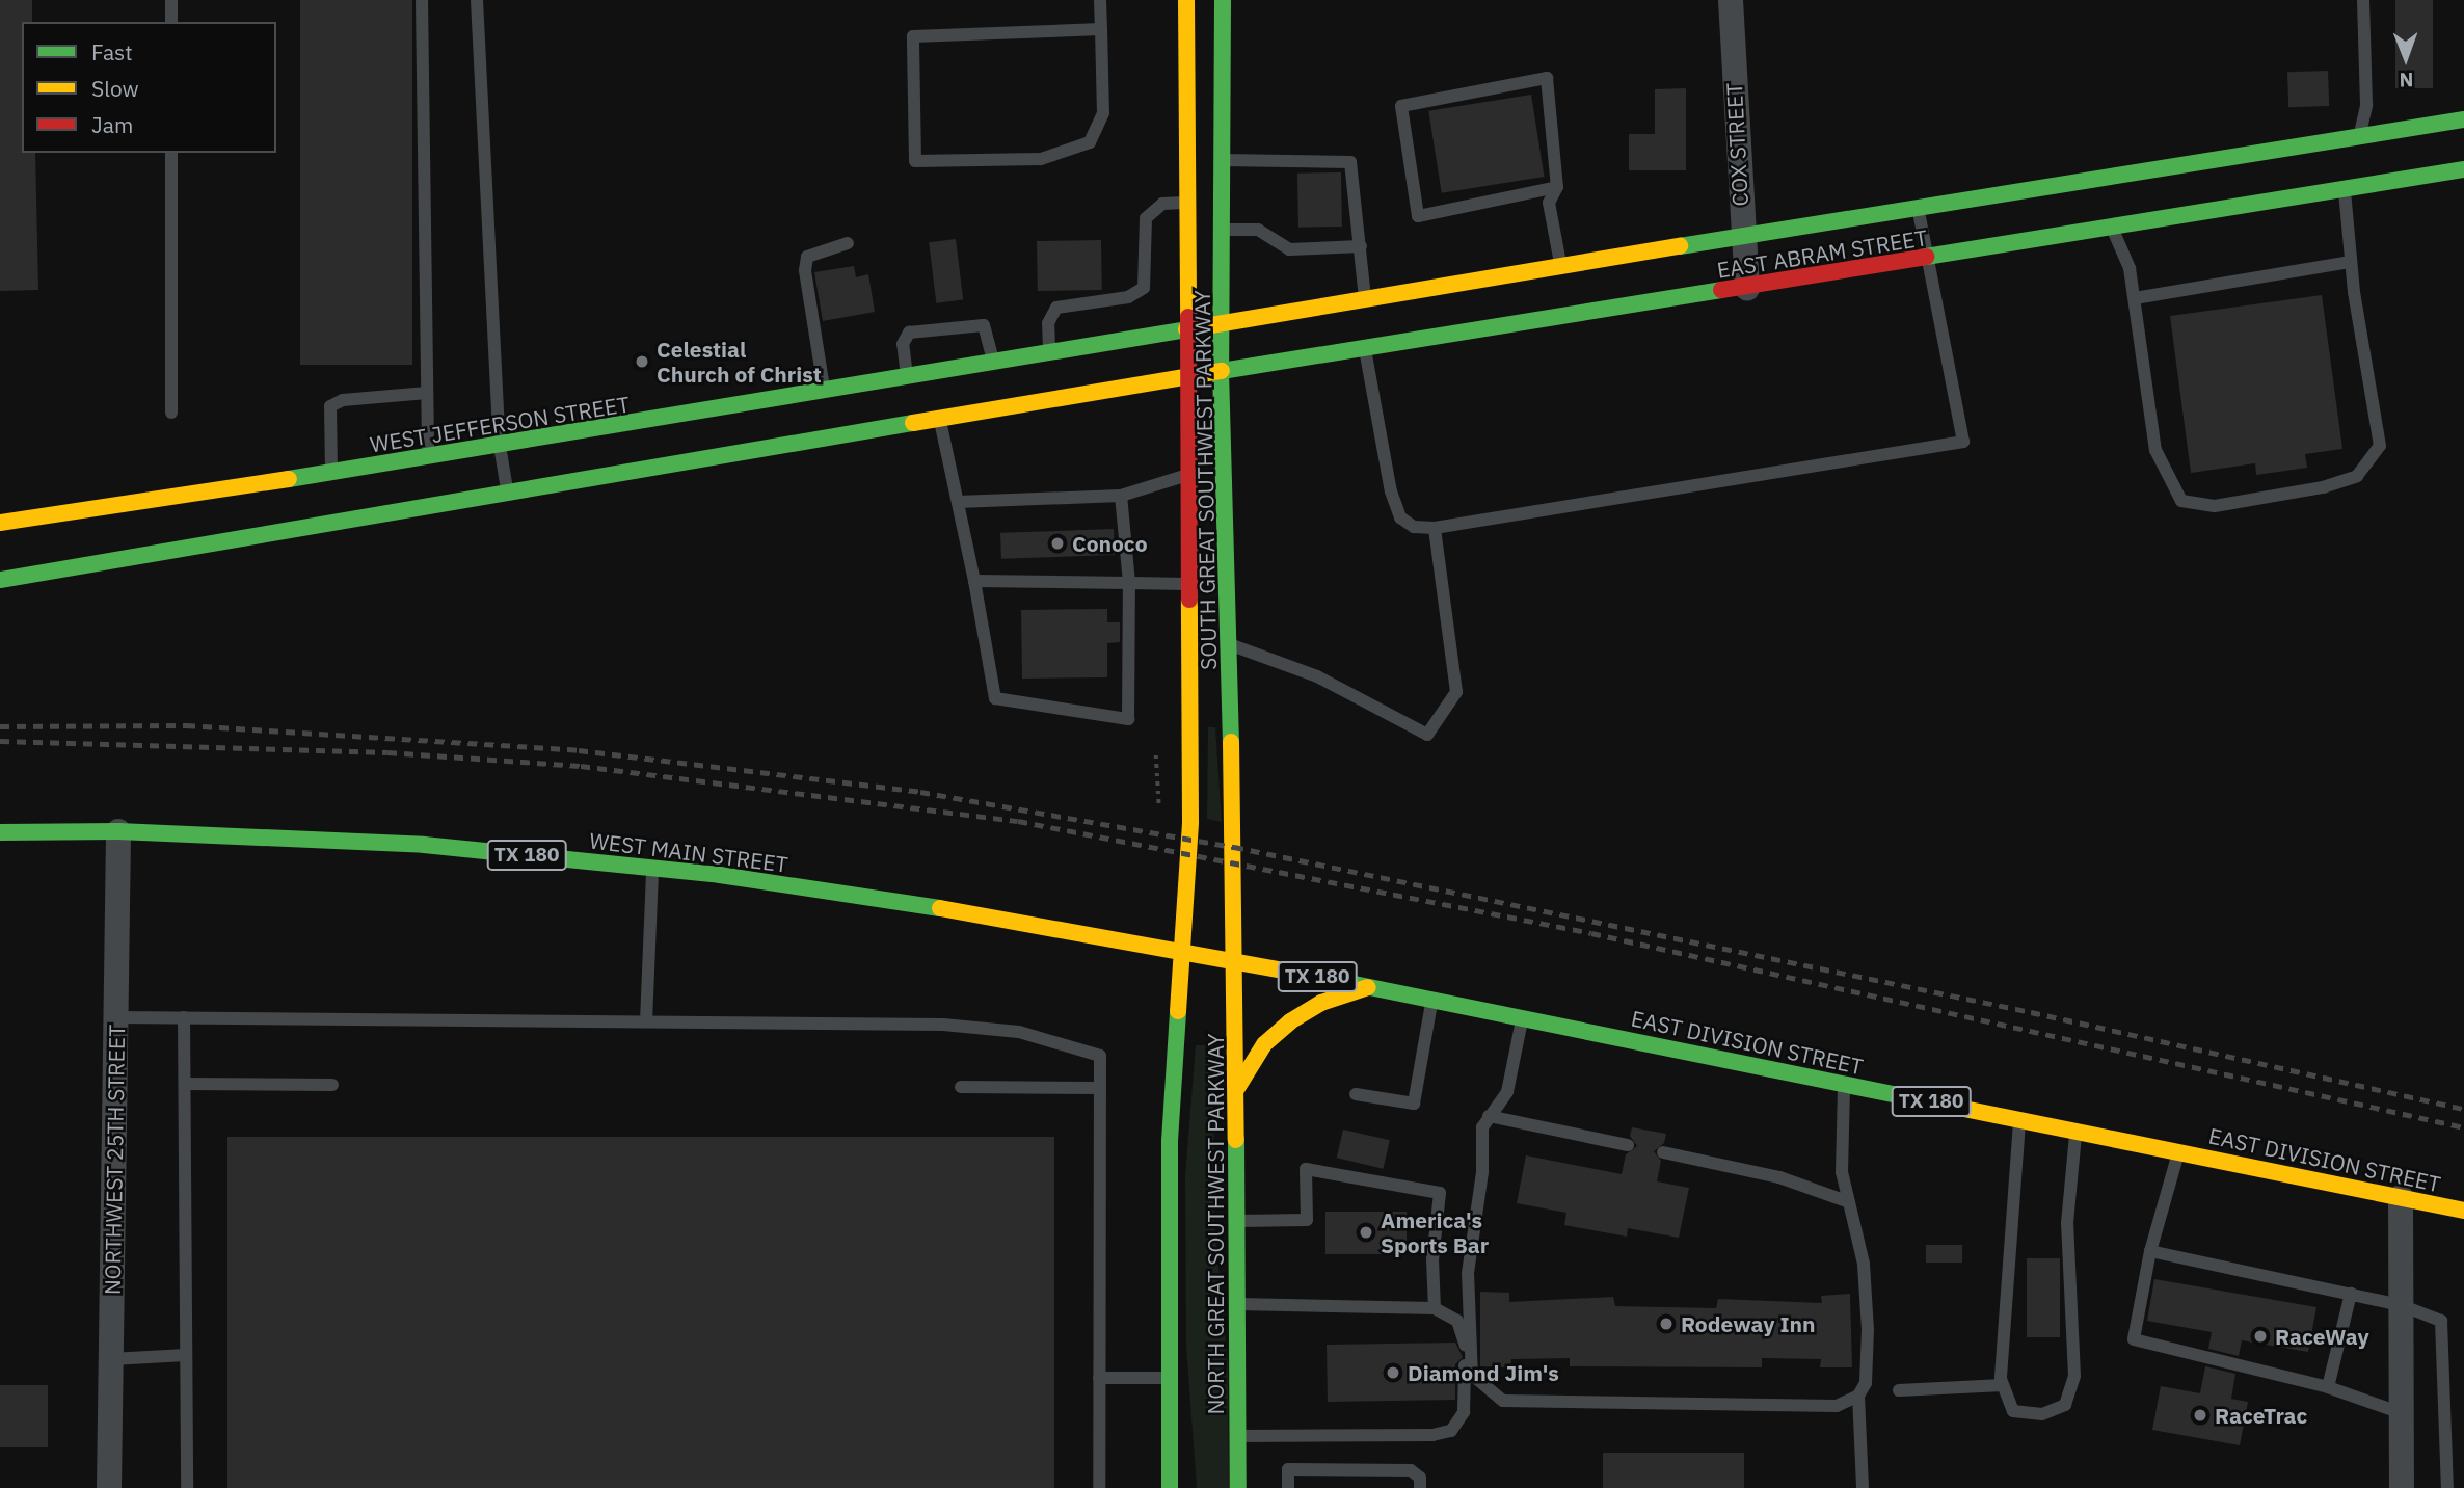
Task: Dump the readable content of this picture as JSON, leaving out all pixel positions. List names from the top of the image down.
{
  "streets": {
    "main road": [
      "EAST ABRAM STREET",
      "WEST JEFFERSON STREET",
      "SOUTH GREAT SOUTHWEST PARKWAY",
      "WEST MAIN STREET",
      "TX 180",
      "EAST DIVISION STREET",
      "NORTH GREAT SOUTHWEST PARKWAY"
    ],
    "street": ["COX STREET", "NORTHWEST 25TH STREET"]
  },
  "crossings": [
    ["COX STREET", "EAST ABRAM STREET"],
    ["EAST ABRAM STREET", "WEST JEFFERSON STREET"],
    ["EAST ABRAM STREET", "SOUTH GREAT SOUTHWEST PARKWAY"],
    ["WEST JEFFERSON STREET", "SOUTH GREAT SOUTHWEST PARKWAY"],
    ["SOUTH GREAT SOUTHWEST PARKWAY", "WEST MAIN STREET"],
    ["SOUTH GREAT SOUTHWEST PARKWAY", "EAST DIVISION STREET"],
    ["SOUTH GREAT SOUTHWEST PARKWAY", "NORTH GREAT SOUTHWEST PARKWAY"],
    ["WEST MAIN STREET", "EAST DIVISION STREET"],
    ["WEST MAIN STREET", "NORTHWEST 25TH STREET"],
    ["WEST MAIN STREET", "NORTH GREAT SOUTHWEST PARKWAY"],
    ["EAST DIVISION STREET", "NORTH GREAT SOUTHWEST PARKWAY"]
  ],
  "places": [
    "Celestial Church of Christ",
    "Conoco",
    "America's Sports Bar",
    "Rodeway Inn",
    "RaceWay",
    "Diamond Jim's",
    "RaceTrac"
  ],
  "legend": ["Fast", "Slow", "Jam"],
  "north": "bottom"
}
